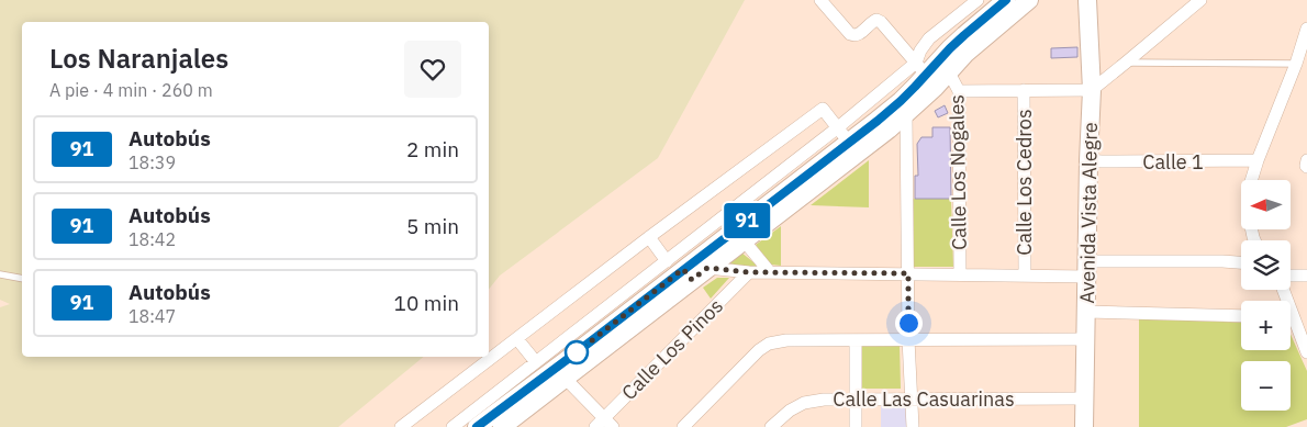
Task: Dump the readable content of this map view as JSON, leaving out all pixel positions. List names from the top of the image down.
{
  "streets": {
    "main road": ["Avenida Vista Alegre"],
    "street": [
      "Calle 1",
      "Calle Los Nogales",
      "Calle Los Cedros",
      "Calle Los Pinos",
      "Calle Las Casuarinas"
    ]
  },
  "crossings": [
    ["Calle 1", "Avenida Vista Alegre"],
    ["Calle Los Nogales", "Calle Los Pinos"],
    ["Calle Los Cedros", "Calle Los Pinos"],
    ["Avenida Vista Alegre", "Calle Los Pinos"],
    ["Avenida Vista Alegre", "Calle Las Casuarinas"]
  ],
  "lines": ["bus line 91"],
  "north": "left",
  "page": {
    "on_map": "91",
    "heading": ["Los Naranjales", "A pie · 4 min · 260 m"],
    "list": [
      {
        "mark": "91",
        "name": "Autobús",
        "note": "18:39",
        "value": "2 min"
      },
      {
        "mark": "91",
        "name": "Autobús",
        "note": "18:42",
        "value": "5 min"
      },
      {
        "mark": "91",
        "name": "Autobús",
        "note": "18:47",
        "value": "10 min"
      }
    ],
    "map_buttons": ["+", "−"]
  }
}
